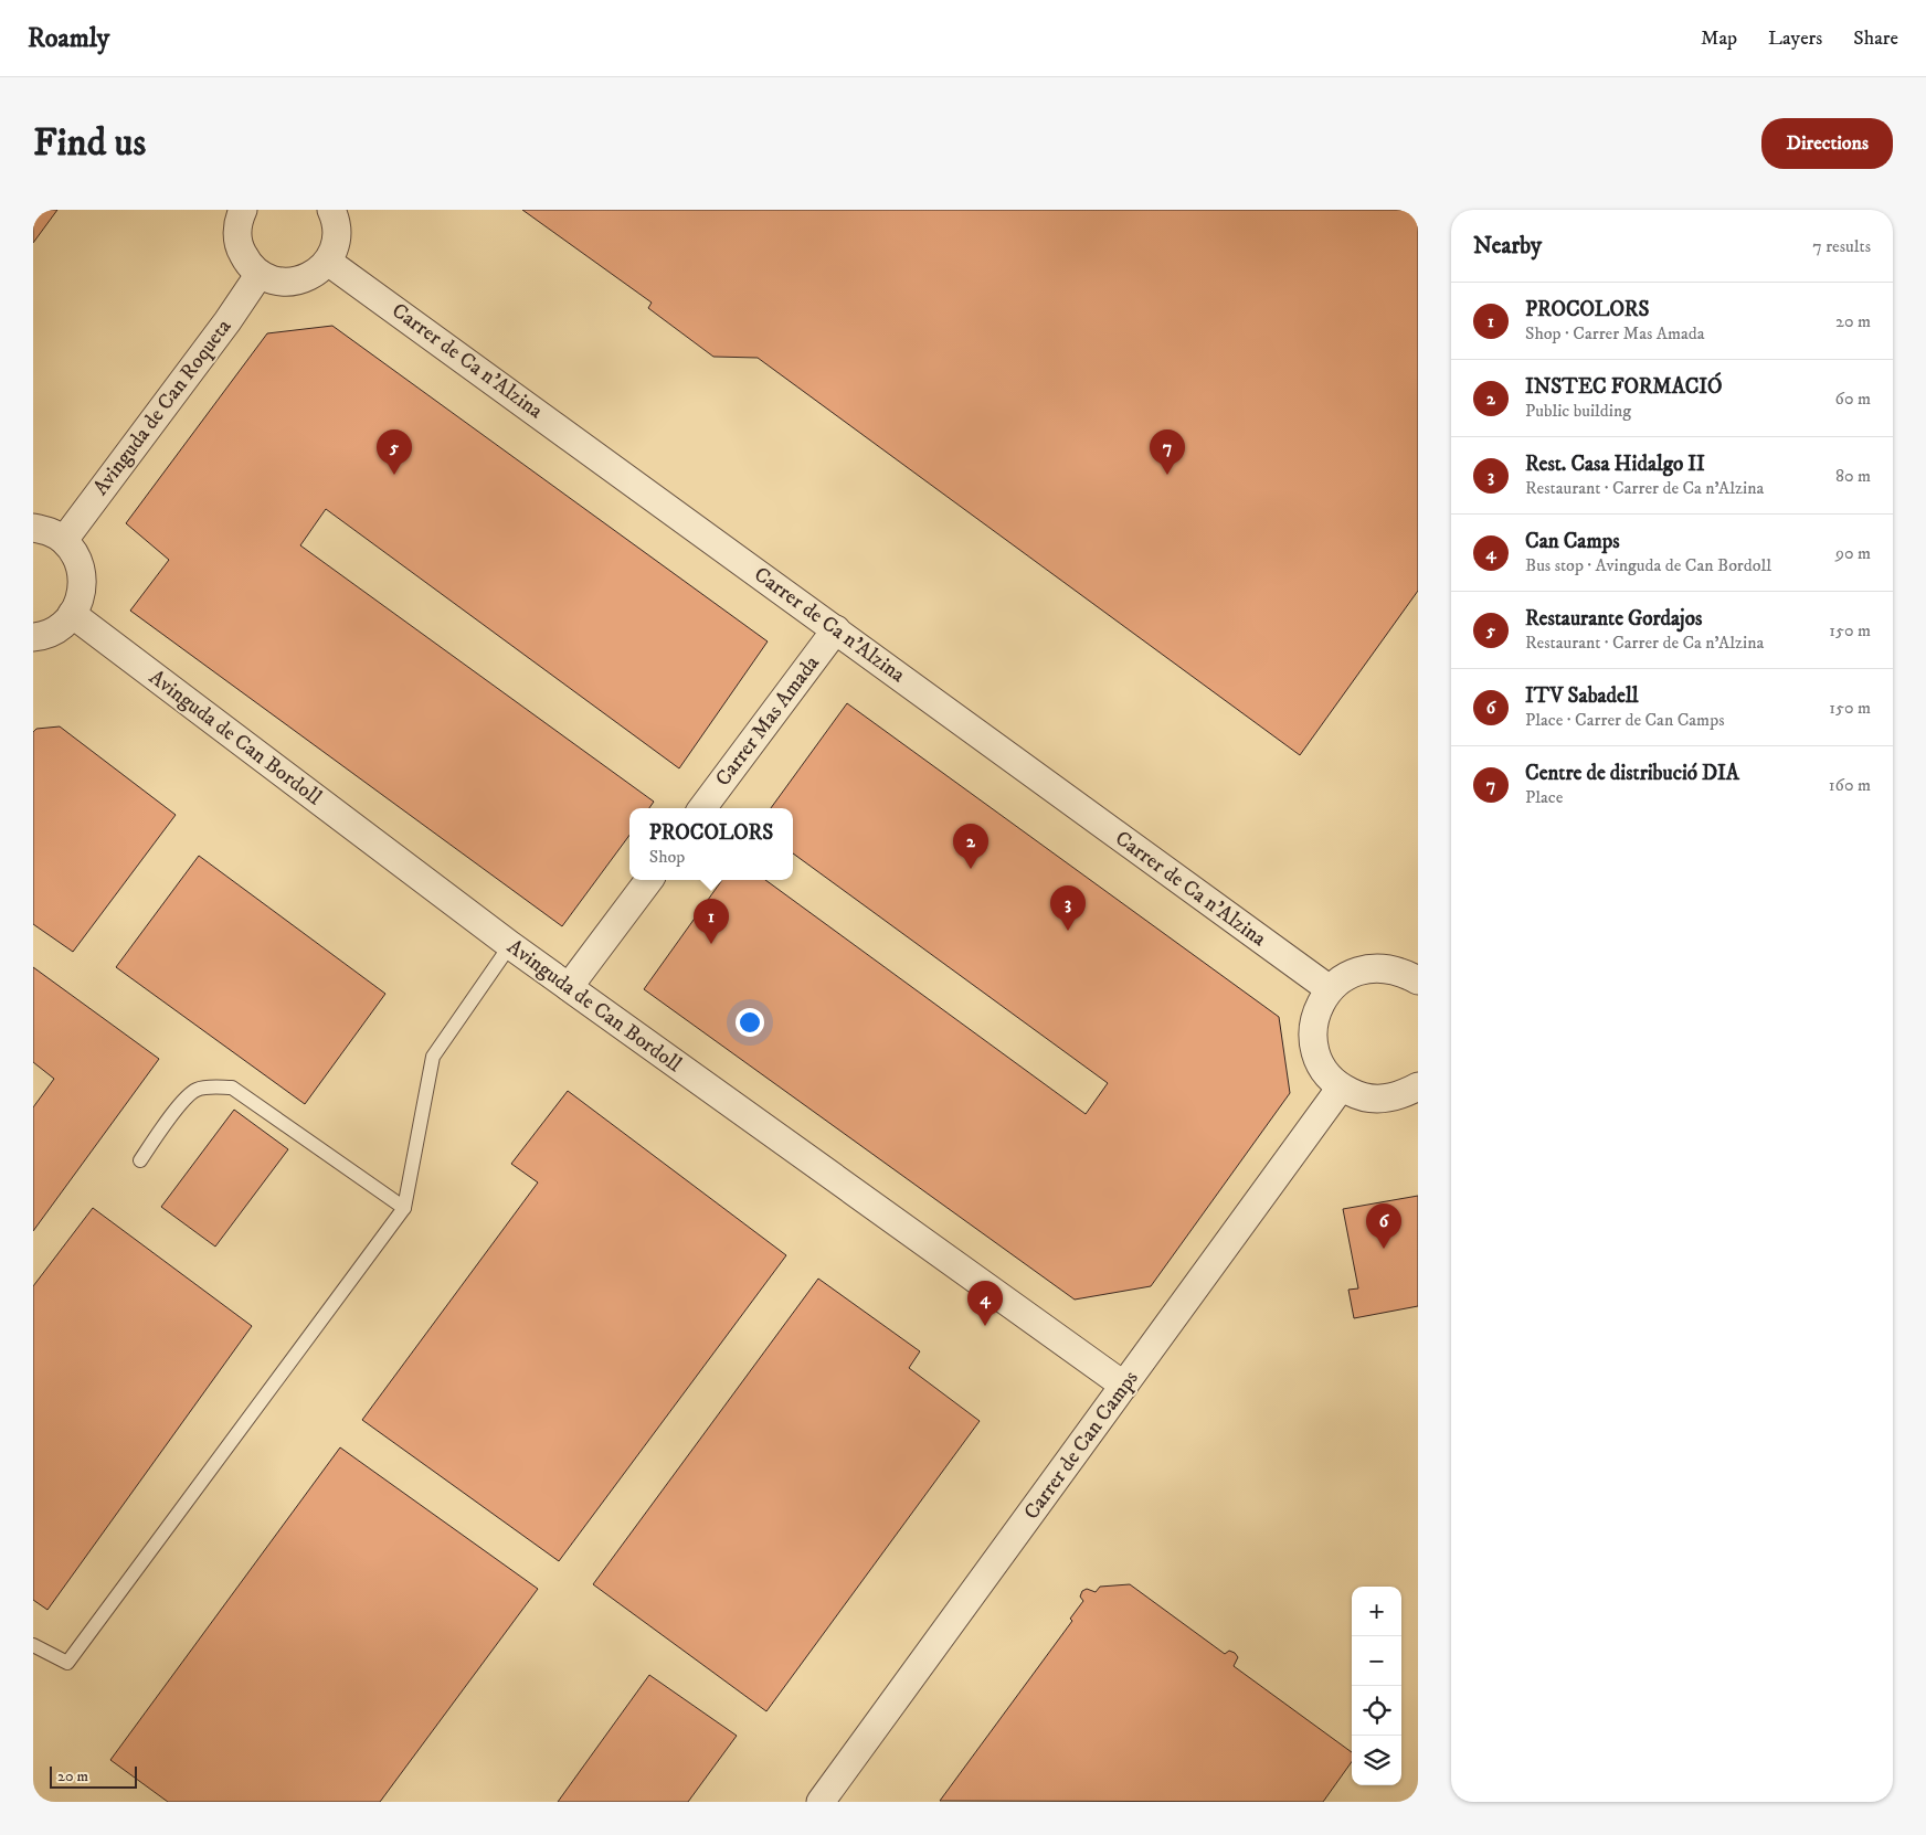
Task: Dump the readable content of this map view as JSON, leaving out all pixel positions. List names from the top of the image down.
{
  "streets": {
    "street": [
      "Carrer de Ca n'Alzina",
      "Avinguda de Can Roqueta",
      "Carrer Mas Amada",
      "Avinguda de Can Bordoll",
      "Carrer de Can Camps"
    ]
  },
  "crossings": [
    ["Carrer de Ca n'Alzina", "Carrer Mas Amada"],
    ["Avinguda de Can Bordoll", "Carrer de Can Camps"]
  ],
  "scale_bar": "20 m",
  "page": {
    "header": "Roamly",
    "nav": ["Map", "Layers", "Share"],
    "buttons": "Directions",
    "title": "Find us",
    "heading": ["Nearby", "7 results"],
    "list": [
      {
        "mark": "1",
        "name": "PROCOLORS",
        "note": "Shop · Carrer Mas Amada",
        "value": "20 m"
      },
      {
        "mark": "2",
        "name": "INSTEC FORMACIÓ",
        "note": "Public building",
        "value": "60 m"
      },
      {
        "mark": "3",
        "name": "Rest. Casa Hidalgo II",
        "note": "Restaurant · Carrer de Ca n'Alzina",
        "value": "80 m"
      },
      {
        "mark": "4",
        "name": "Can Camps",
        "note": "Bus stop · Avinguda de Can Bordoll",
        "value": "90 m"
      },
      {
        "mark": "5",
        "name": "Restaurante Gordajos",
        "note": "Restaurant · Carrer de Ca n'Alzina",
        "value": "150 m"
      },
      {
        "mark": "6",
        "name": "ITV Sabadell",
        "note": "Place · Carrer de Can Camps",
        "value": "150 m"
      },
      {
        "mark": "7",
        "name": "Centre de distribució DIA",
        "note": "Place",
        "value": "160 m"
      }
    ],
    "pins": [
      "5",
      "7",
      "2",
      "3",
      "1",
      "6",
      "4"
    ],
    "popup": ["PROCOLORS", "Shop"],
    "map_buttons": ["+", "−"],
    "scale": "20 m"
  }
}
